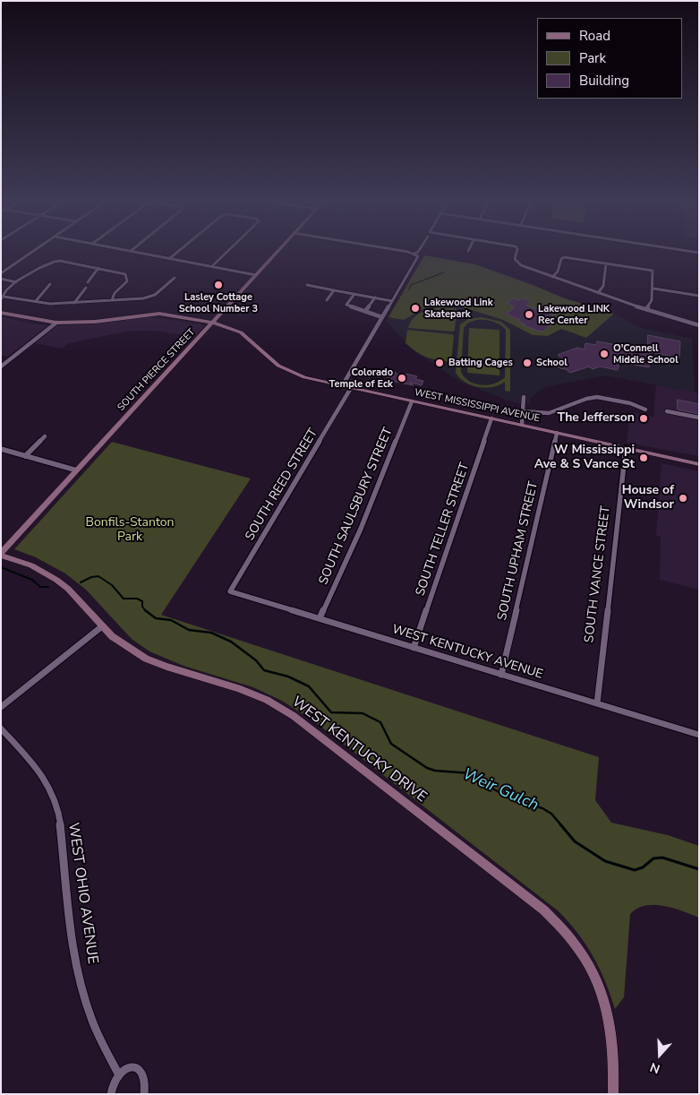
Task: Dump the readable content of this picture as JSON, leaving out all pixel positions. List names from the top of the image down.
{
  "streets": {
    "street": [
      "SOUTH PIERCE STREET",
      "WEST MISSISSIPPI AVENUE",
      "SOUTH REED STREET",
      "SOUTH SAULSBURY STREET",
      "SOUTH TELLER STREET",
      "SOUTH UPHAM STREET",
      "SOUTH VANCE STREET",
      "WEST KENTUCKY AVENUE",
      "WEST KENTUCKY DRIVE",
      "WEST OHIO AVENUE"
    ]
  },
  "crossings": [
    ["SOUTH PIERCE STREET", "WEST MISSISSIPPI AVENUE"],
    ["SOUTH PIERCE STREET", "WEST KENTUCKY DRIVE"],
    ["WEST MISSISSIPPI AVENUE", "SOUTH REED STREET"],
    ["WEST MISSISSIPPI AVENUE", "SOUTH SAULSBURY STREET"],
    ["WEST MISSISSIPPI AVENUE", "SOUTH TELLER STREET"],
    ["WEST MISSISSIPPI AVENUE", "SOUTH UPHAM STREET"],
    ["WEST MISSISSIPPI AVENUE", "SOUTH VANCE STREET"],
    ["SOUTH REED STREET", "WEST KENTUCKY AVENUE"],
    ["SOUTH SAULSBURY STREET", "WEST KENTUCKY AVENUE"],
    ["SOUTH TELLER STREET", "WEST KENTUCKY AVENUE"],
    ["SOUTH UPHAM STREET", "WEST KENTUCKY AVENUE"],
    ["SOUTH VANCE STREET", "WEST KENTUCKY AVENUE"]
  ],
  "water": ["Weir Gulch"],
  "parks": ["Bonfils-Stanton Park"],
  "places": [
    "Lasley Cottage School Number 3",
    "Lakewood Link Skatepark",
    "Lakewood LINK Rec Center",
    "O'Connell Middle School",
    "Batting Cages",
    "School",
    "Colorado Temple of Eck",
    "The Jefferson",
    "W Mississippi Ave & S Vance St",
    "House of Windsor"
  ],
  "legend": ["Road", "Park", "Building"],
  "north": "bottom"
}
